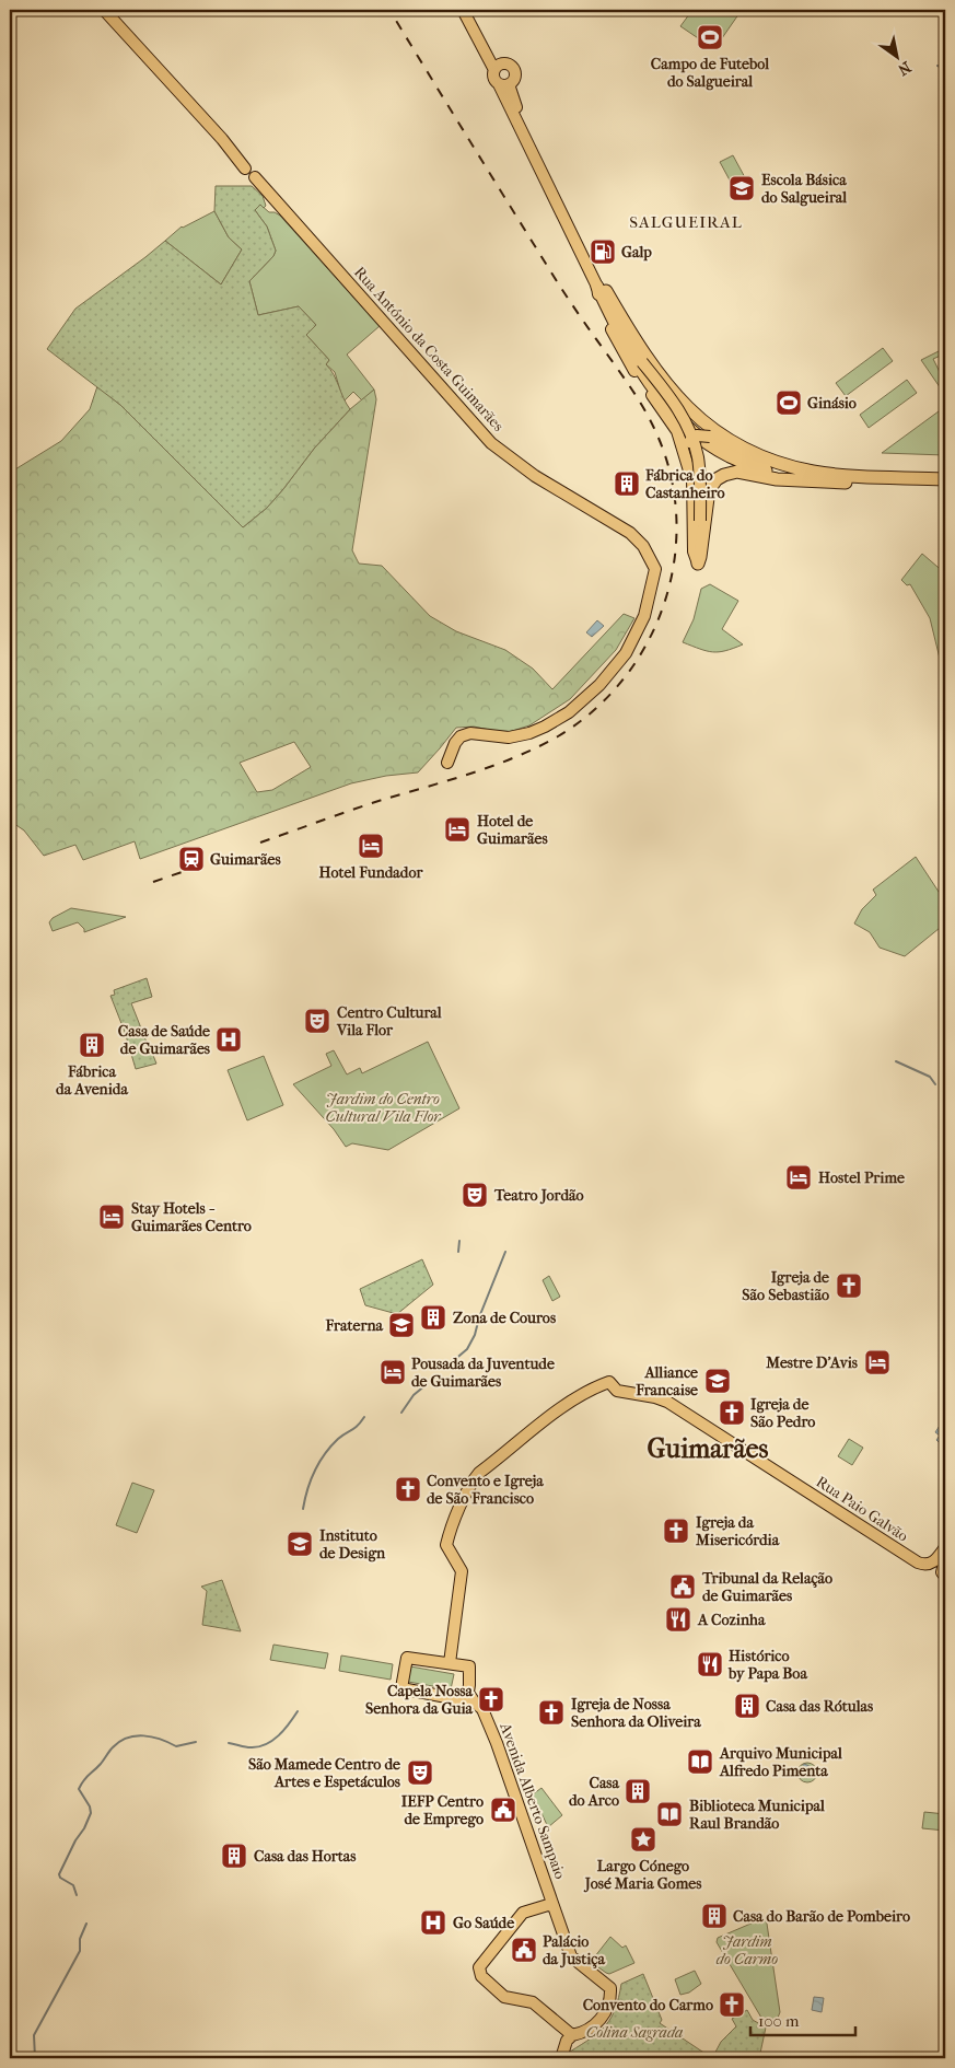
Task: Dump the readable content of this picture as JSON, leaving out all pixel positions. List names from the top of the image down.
{
  "streets": {
    "main road": ["Rua António da Costa Guimarães", "Rua Paio Galvão", "Avenida Alberto Sampaio"]
  },
  "districts": ["SALGUEIRAL", "Guimarães"],
  "parks": ["Jardim do Centro Cultural Vila Flor", "Jardim do Carmo", "Colina Sagrada"],
  "places": {
    "sports": ["Campo de Futebol do Salgueiral", "Ginásio"],
    "school or university": [
      "Escola Básica do Salgueiral",
      "Fraterna",
      "Alliance Francaise",
      "Instituto de Design"
    ],
    "fuel station": ["Galp"],
    "building": [
      "Fábrica do Castanheiro",
      "Fábrica da Avenida",
      "Zona de Couros",
      "Casa das Rótulas",
      "Casa do Arco",
      "Casa das Hortas",
      "Casa do Barão de Pombeiro"
    ],
    "hotel": [
      "Hotel de Guimarães",
      "Hotel Fundador",
      "Hostel Prime",
      "Stay Hotels - Guimarães Centro",
      "Mestre D'Avis",
      "Pousada da Juventude de Guimarães"
    ],
    "station": ["Guimarães"],
    "theatre": ["Centro Cultural Vila Flor", "Teatro Jordão", "São Mamede Centro de Artes e Espetáculos"],
    "hospital": ["Casa de Saúde de Guimarães", "Go Saúde"],
    "church": [
      "Igreja de São Sebastião",
      "Igreja de São Pedro",
      "Convento e Igreja de São Francisco",
      "Igreja da Misericórdia",
      "Capela Nossa Senhora da Guia",
      "Igreja de Nossa Senhora da Oliveira",
      "Convento do Carmo"
    ],
    "public building": ["Tribunal da Relação de Guimarães", "IEFP Centro de Emprego", "Palácio da Justiça"],
    "restaurant": ["A Cozinha", "Histórico by Papa Boa"],
    "library": ["Arquivo Municipal Alfredo Pimenta", "Biblioteca Municipal Raul Brandão"],
    "place": ["Largo Cónego José Maria Gomes"]
  },
  "scale_bar": "100 m",
  "north": "bottom right"
}
